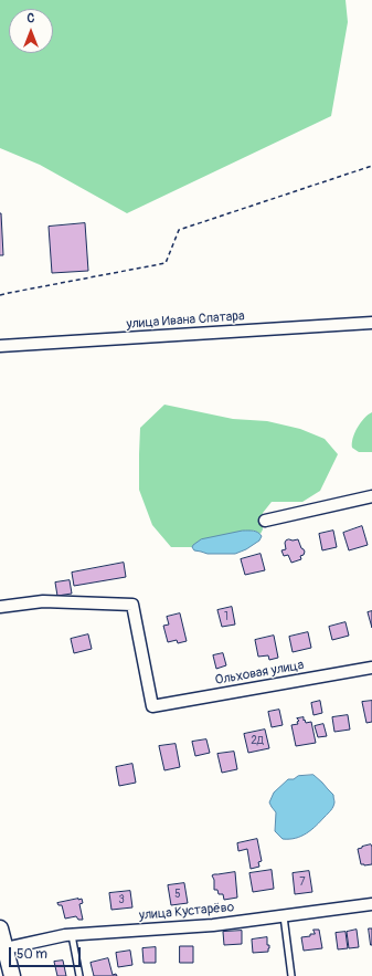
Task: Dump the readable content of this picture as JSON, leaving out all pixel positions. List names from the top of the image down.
{
  "streets": {
    "street": ["улица Ивана Спатара", "Ольховая улица", "улица Кустарёво"]
  },
  "house_numbers": [
    "1",
    "2Д",
    "7",
    "5",
    "3"
  ],
  "scale_bar": "50 m",
  "north": "top"
}
